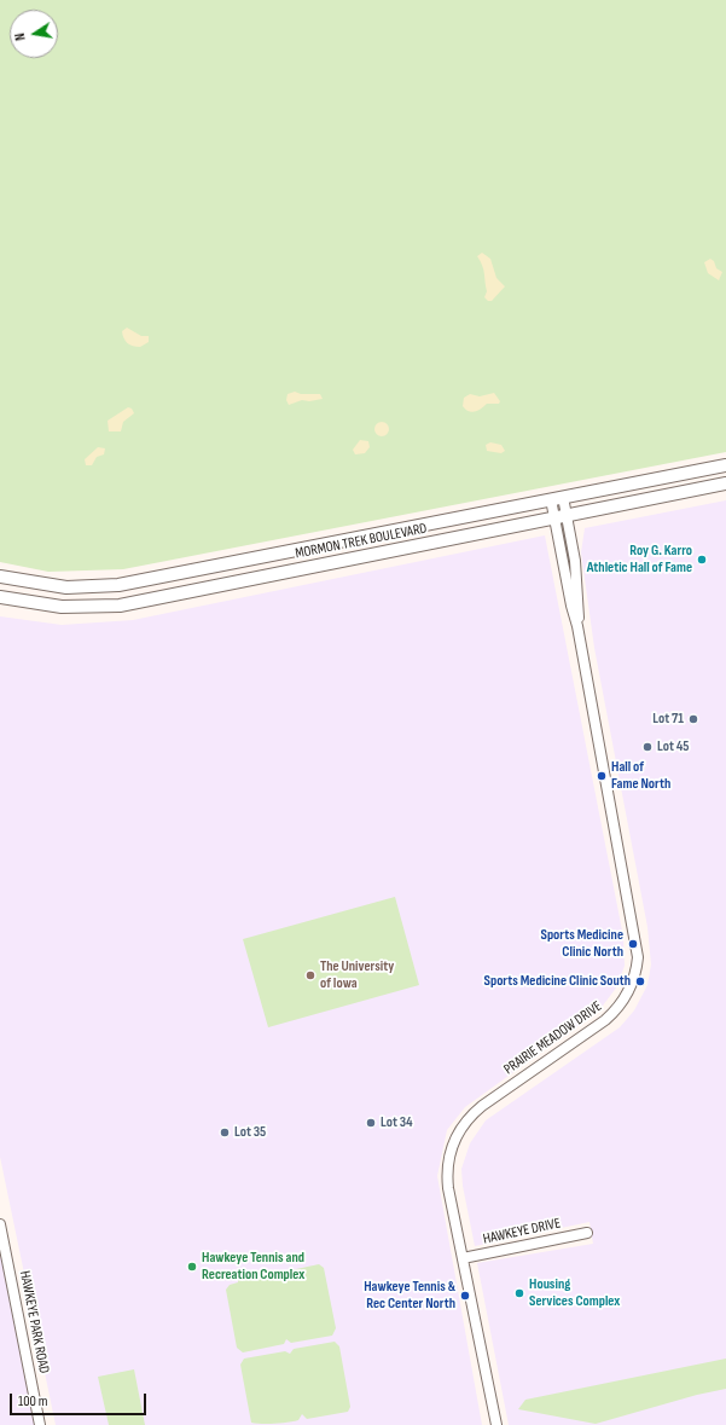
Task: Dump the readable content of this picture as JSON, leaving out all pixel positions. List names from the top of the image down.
{
  "streets": {
    "main road": ["MORMON TREK BOULEVARD"],
    "street": ["PRAIRIE MEADOW DRIVE", "HAWKEYE DRIVE", "HAWKEYE PARK ROAD"]
  },
  "crossings": [
    ["MORMON TREK BOULEVARD", "PRAIRIE MEADOW DRIVE"],
    ["PRAIRIE MEADOW DRIVE", "HAWKEYE DRIVE"]
  ],
  "places": [
    "Roy G. Karro Athletic Hall of Fame",
    "Lot 71",
    "Lot 45",
    "Hall of Fame North",
    "Sports Medicine Clinic North",
    "The University of Iowa",
    "Sports Medicine Clinic South",
    "Lot 34",
    "Lot 35",
    "Hawkeye Tennis and Recreation Complex",
    "Housing Services Complex",
    "Hawkeye Tennis & Rec Center North"
  ],
  "scale_bar": "100 m",
  "north": "left"
}
